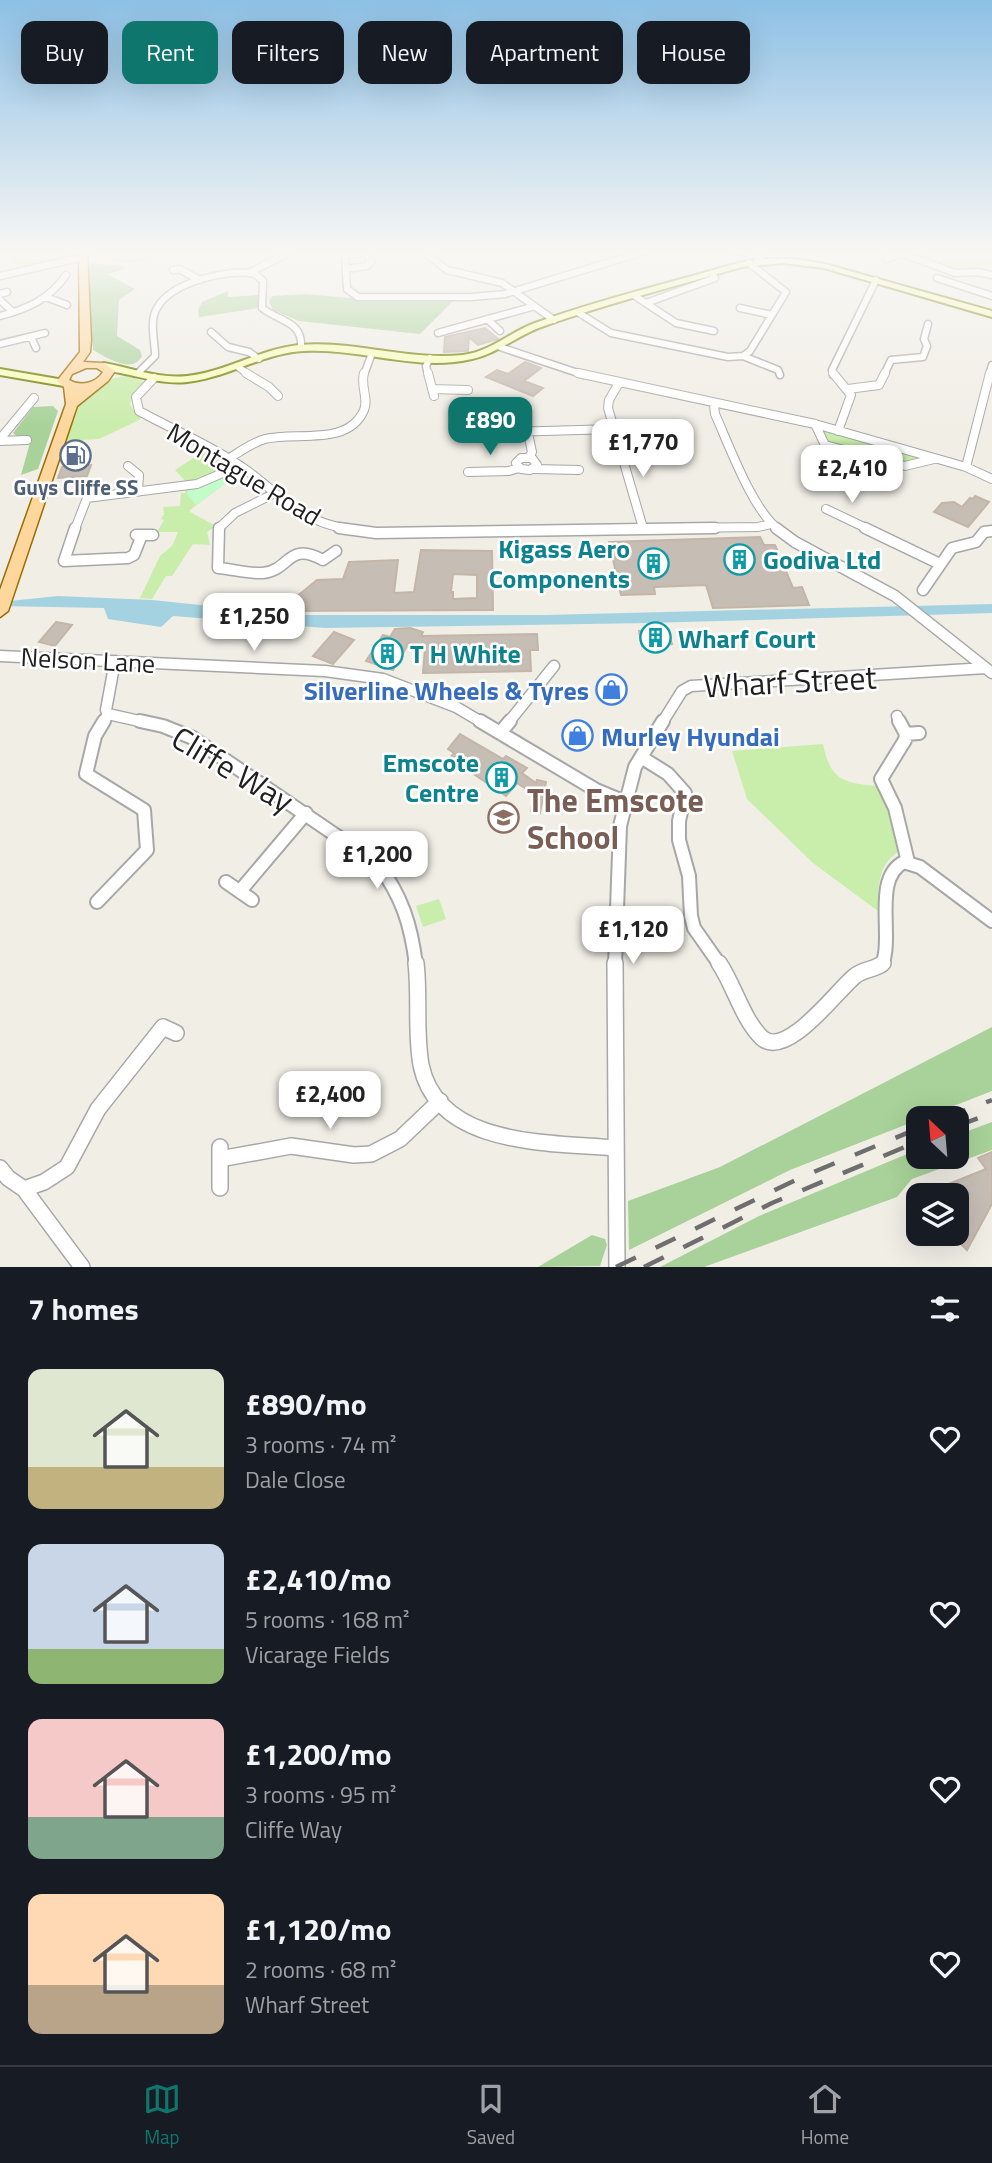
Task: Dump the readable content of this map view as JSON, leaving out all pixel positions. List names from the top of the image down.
{
  "streets": {
    "street": [
      "Montague Road",
      "Nelson Lane",
      "Wharf Street",
      "Cliffe Way"
    ]
  },
  "crossings": [
    ["Nelson Lane", "Wharf Street"],
    ["Wharf Street", "Cliffe Way"]
  ],
  "places": {
    "fuel station": ["Guys Cliffe SS"],
    "building": [
      "Godiva Ltd",
      "Kigass Aero Components",
      "Wharf Court",
      "T H White",
      "Emscote Centre"
    ],
    "shop": ["Silverline Wheels & Tyres", "Murley Hyundai"],
    "school or university": ["The Emscote School"]
  },
  "north": "top left",
  "page": {
    "chip": [
      "Buy",
      "Rent",
      "Filters",
      "New",
      "Apartment",
      "House"
    ],
    "price": [
      "£890",
      "£1,770",
      "£2,410",
      "£1,250",
      "£1,200",
      "£1,120",
      "£2,400"
    ],
    "heading": "7 homes",
    "list": [
      {
        "name": "£890/mo",
        "note": "3 rooms · 74 m² · Dale Close"
      },
      {
        "name": "£2,410/mo",
        "note": "5 rooms · 168 m² · Vicarage Fields"
      },
      {
        "name": "£1,200/mo",
        "note": "3 rooms · 95 m² · Cliffe Way"
      },
      {
        "name": "£1,120/mo",
        "note": "2 rooms · 68 m² · Wharf Street"
      }
    ],
    "tabs": ["Map", "Saved", "Home"]
  }
}
